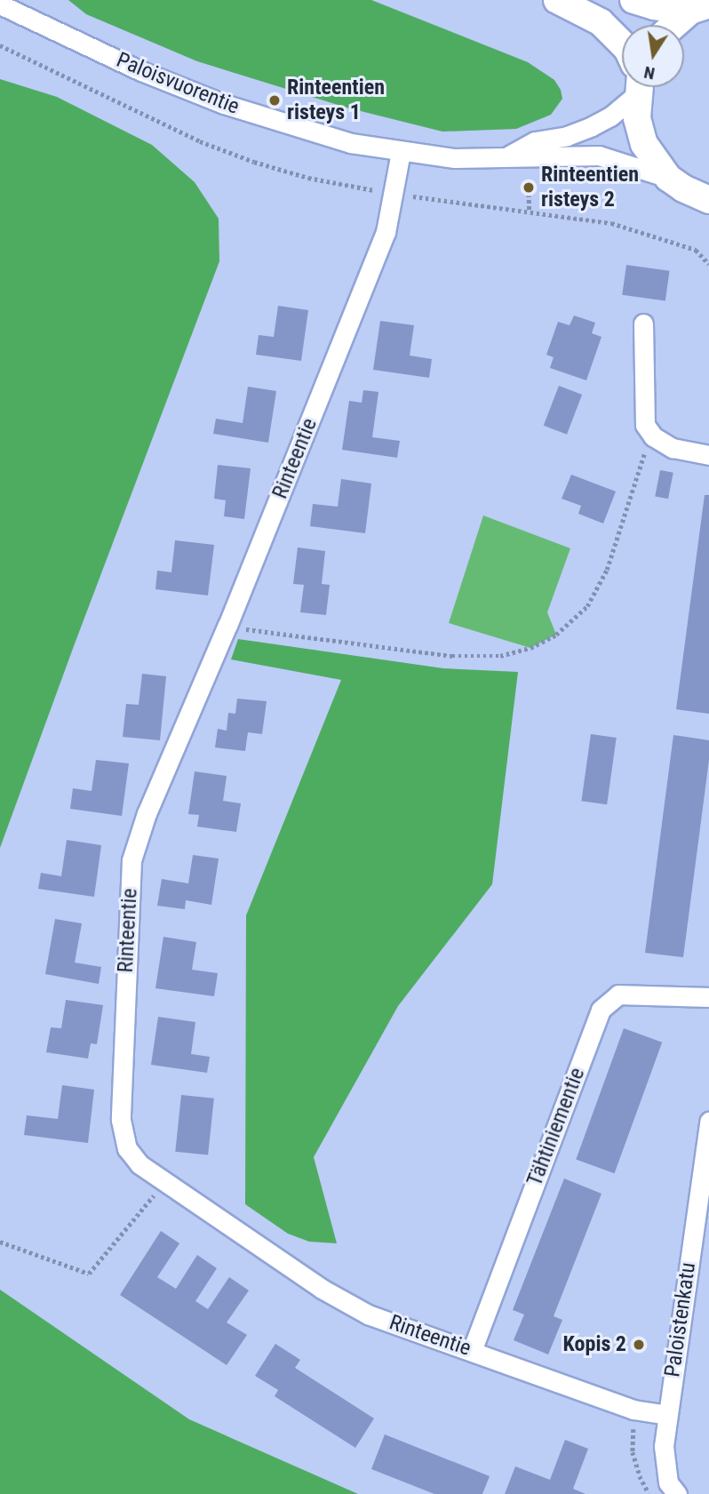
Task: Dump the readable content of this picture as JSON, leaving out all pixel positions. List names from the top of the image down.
{
  "streets": {
    "street": [
      "Paloisvuorentie",
      "Rinteentie",
      "Tähtiniementie",
      "Paloistenkatu"
    ]
  },
  "crossings": [
    ["Paloisvuorentie", "Rinteentie"],
    ["Rinteentie", "Tähtiniementie"],
    ["Rinteentie", "Paloistenkatu"]
  ],
  "places": ["Rinteentien risteys 1", "Rinteentien risteys 2", "Kopis 2"],
  "north": "bottom"
}
